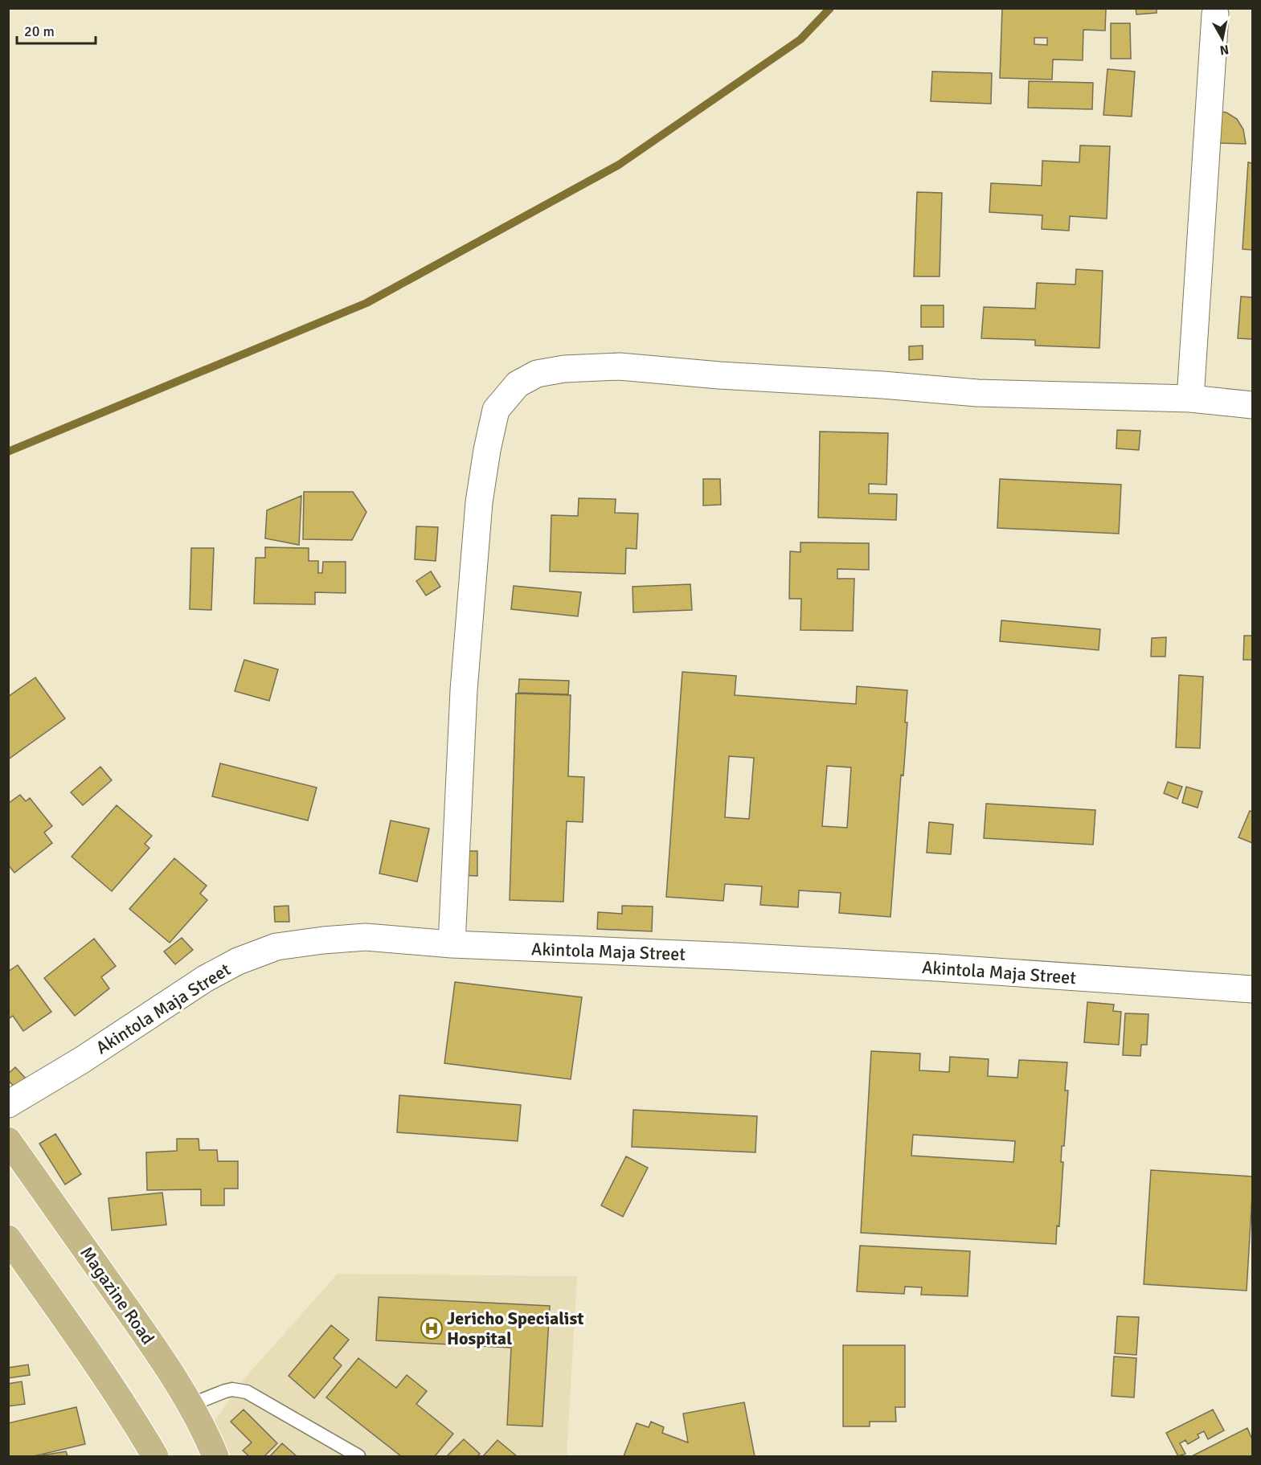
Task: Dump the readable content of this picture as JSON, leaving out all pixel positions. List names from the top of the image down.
{
  "streets": {
    "main road": ["Magazine Road"],
    "street": ["Akintola Maja Street"]
  },
  "places": {
    "hospital": ["Jericho Specialist Hospital"]
  },
  "scale_bar": "20 m",
  "north": "bottom"
}
